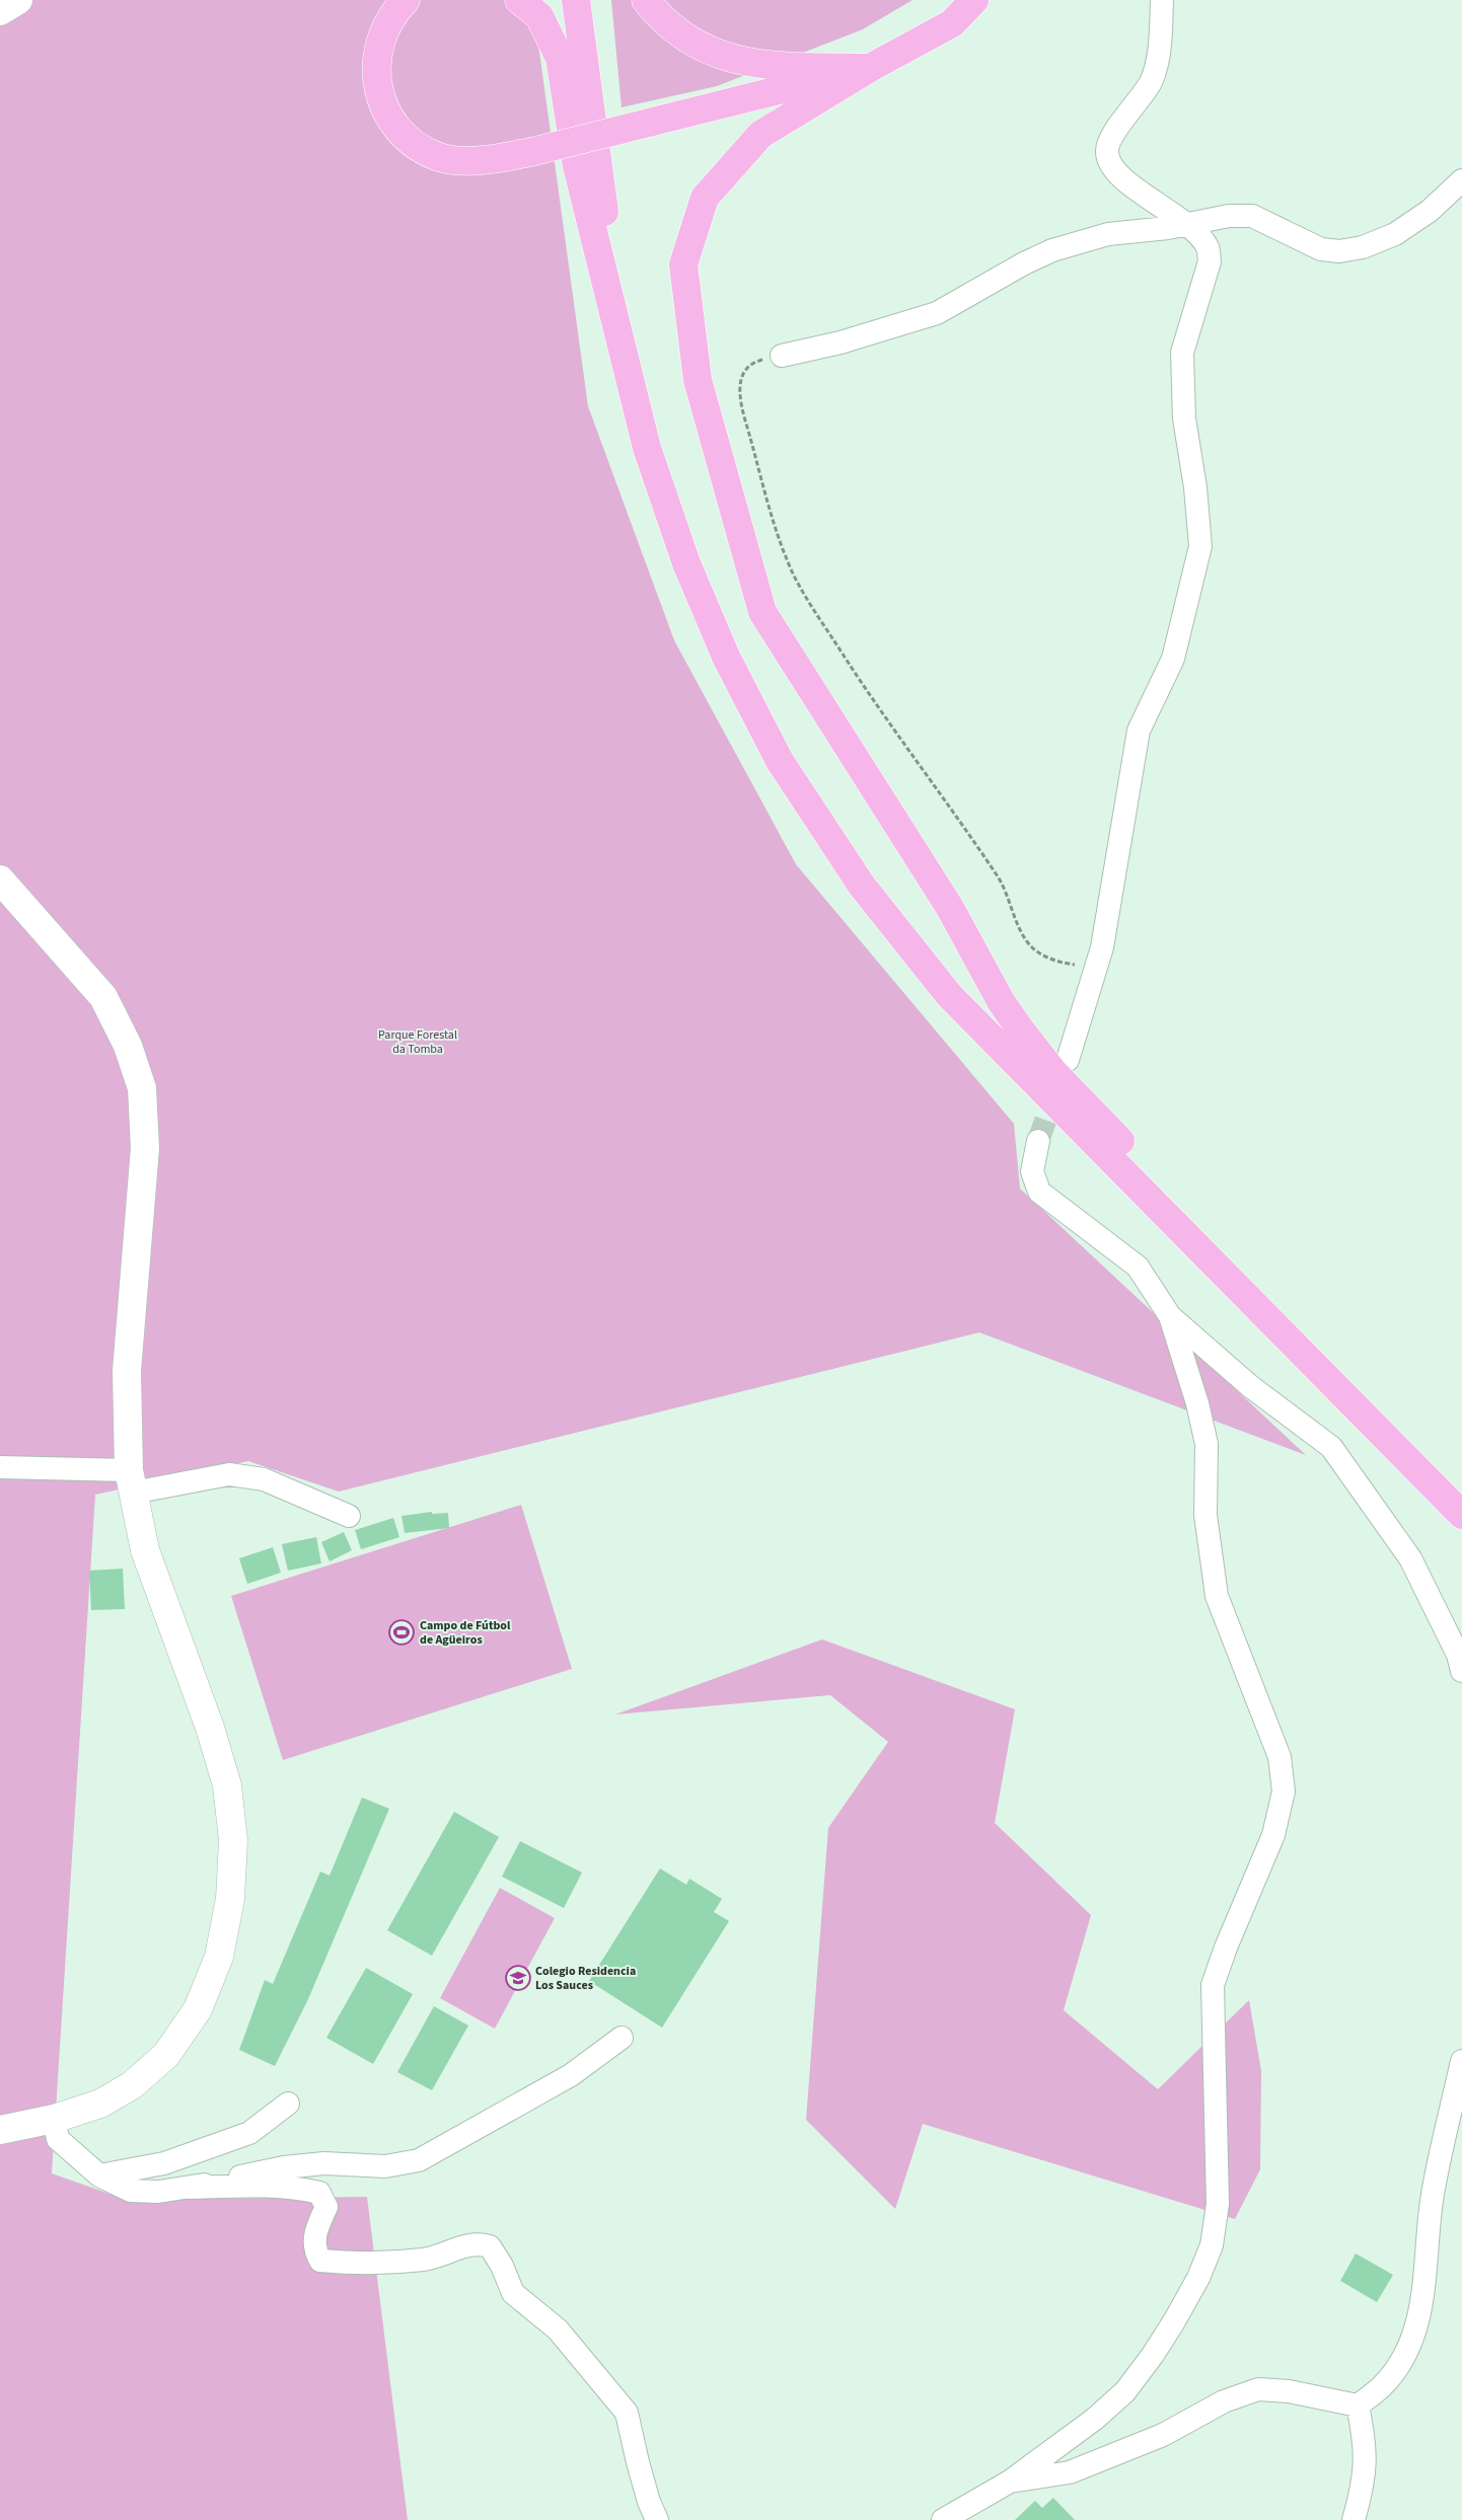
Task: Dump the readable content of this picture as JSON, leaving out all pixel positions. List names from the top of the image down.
{
  "parks": ["Parque Forestal da Tomba"],
  "places": {
    "sports": ["Campo de Fútbol de Agüeiros"],
    "school or university": ["Colegio Residencia Los Sauces"]
  }
}
